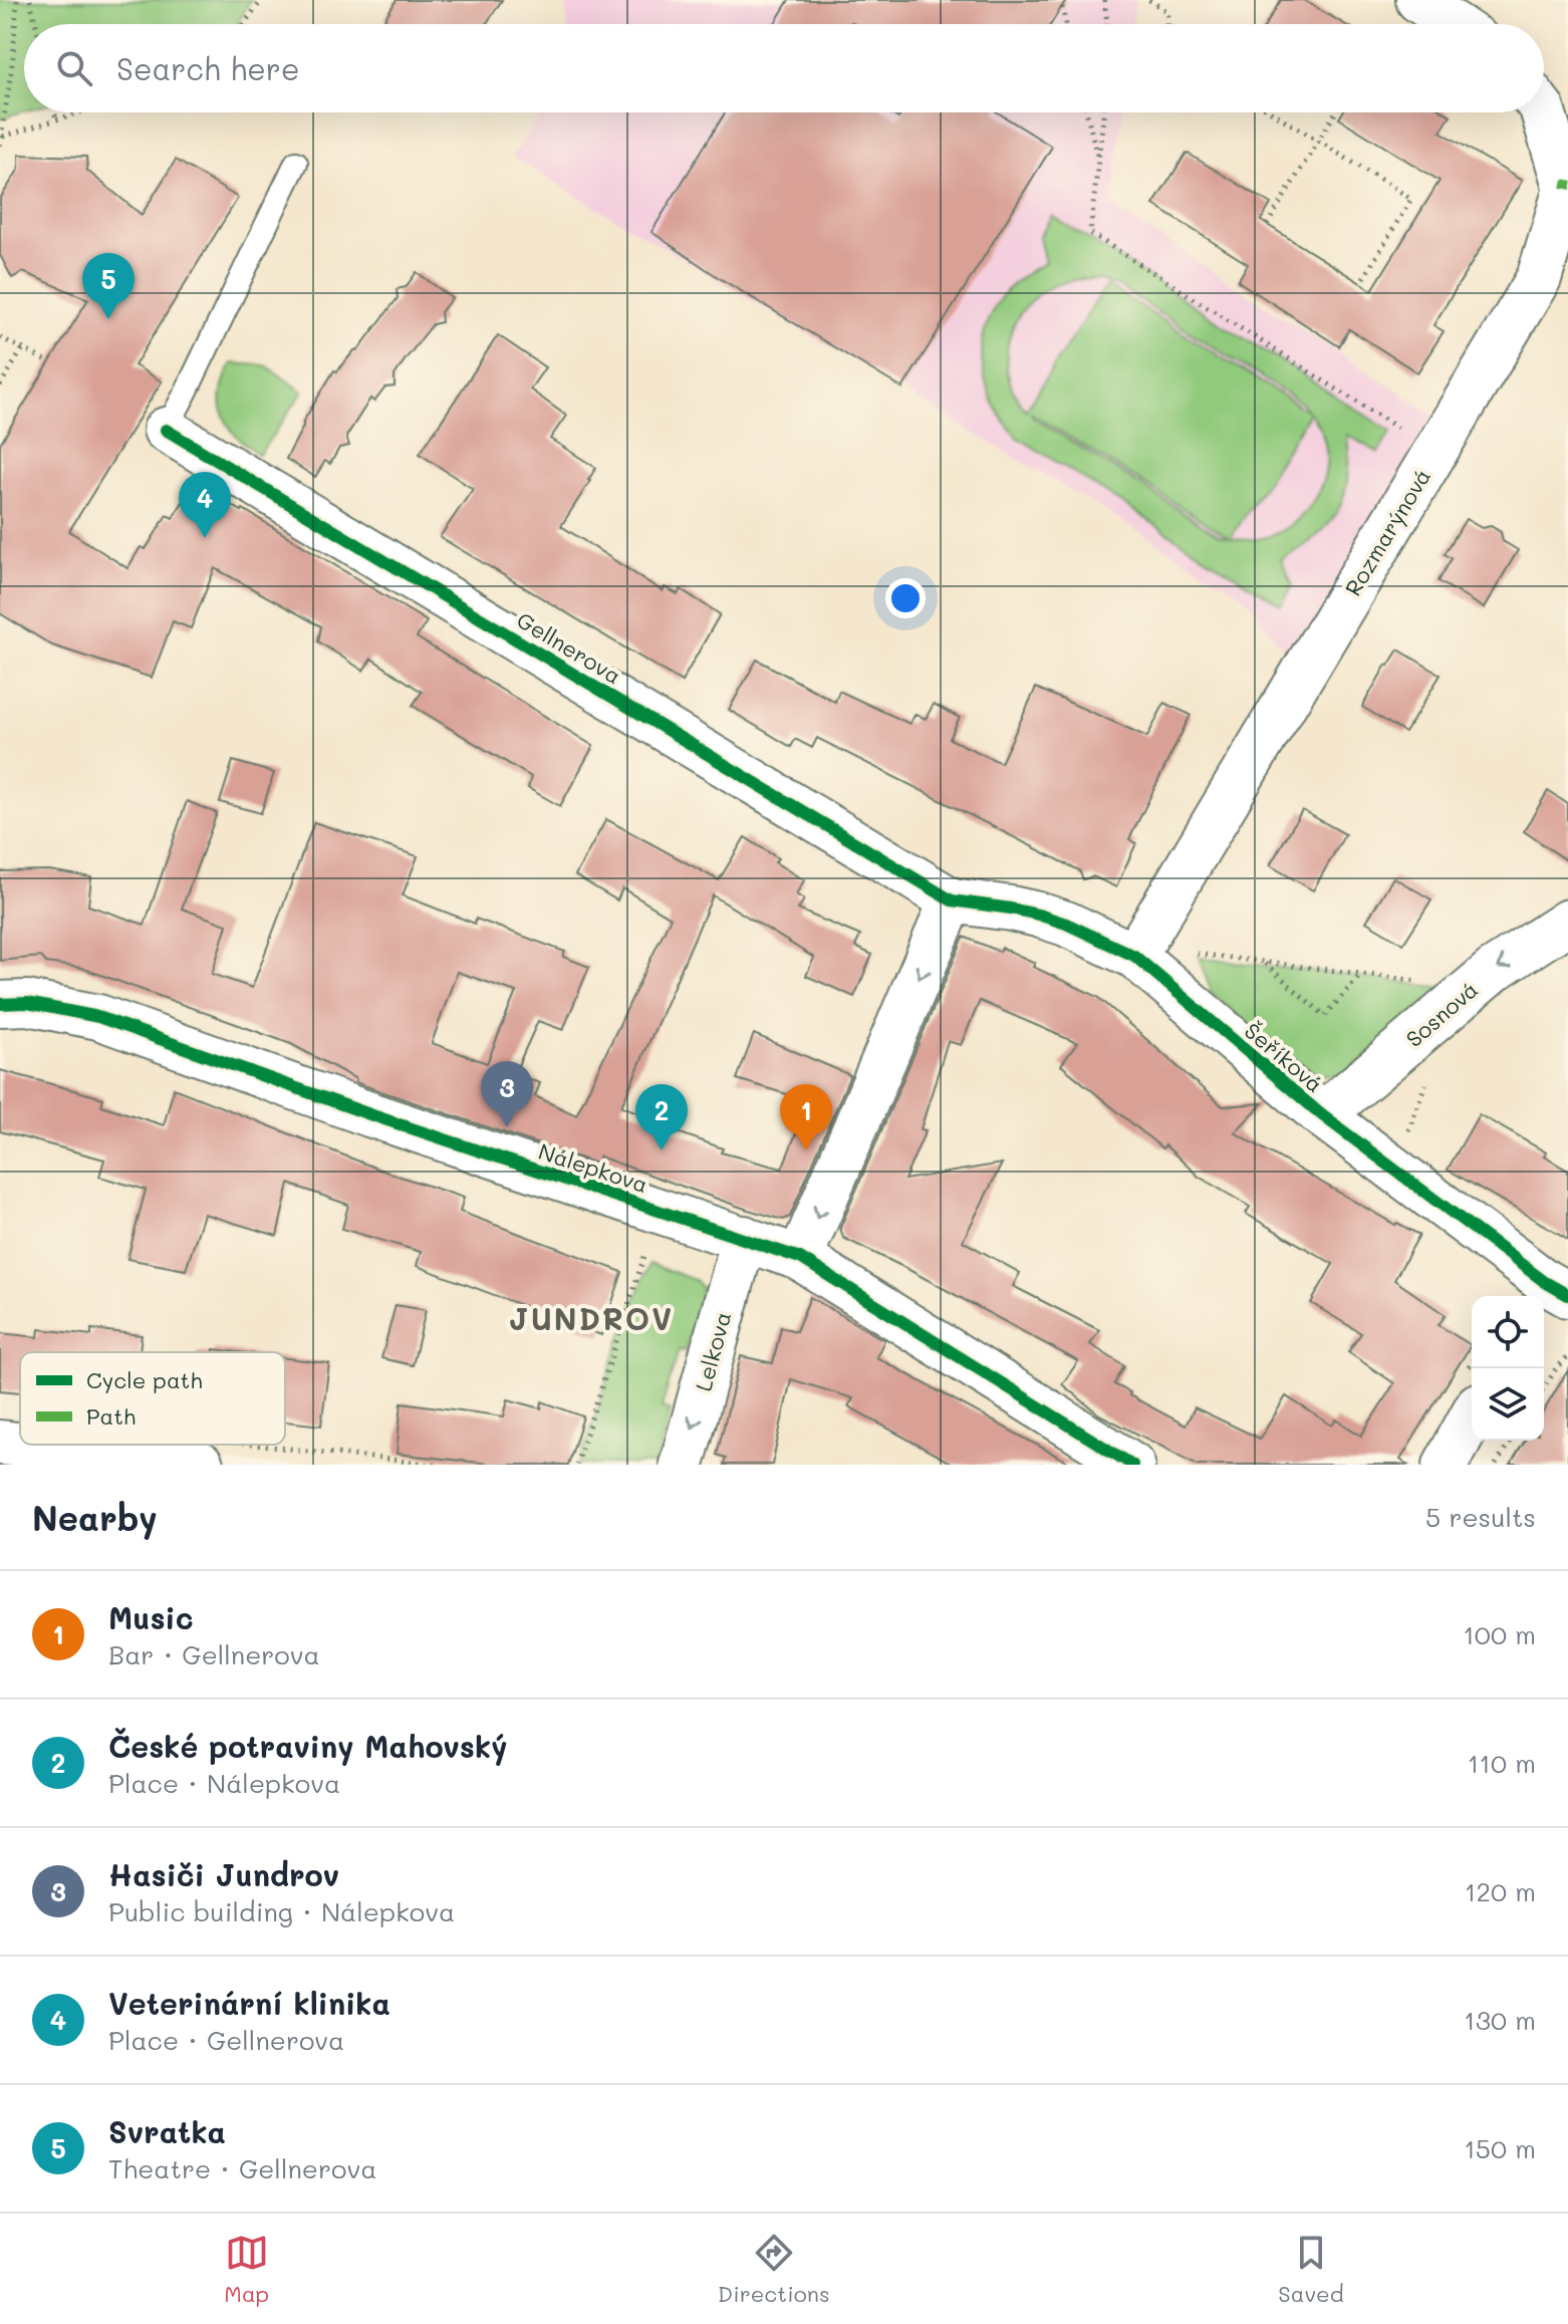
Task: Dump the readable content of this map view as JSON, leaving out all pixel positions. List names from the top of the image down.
{
  "streets": {
    "street": [
      "Rozmarýnová",
      "Gellnerova",
      "Sosnová",
      "Šeříková",
      "Nálepkova",
      "Lelkova"
    ]
  },
  "crossings": [
    ["Rozmarýnová", "Šeříková"],
    ["Gellnerova", "Šeříková"],
    ["Sosnová", "Šeříková"],
    ["Nálepkova", "Lelkova"]
  ],
  "one_way": ["Sosnová", "Lelkova"],
  "districts": ["JUNDROV"],
  "legend": ["Cycle path", "Path"],
  "page": {
    "search": "Search here",
    "pins": [
      "5",
      "4",
      "3",
      "1",
      "2"
    ],
    "heading": ["Nearby", "5 results"],
    "list": [
      {
        "mark": "1",
        "name": "Music",
        "note": "Bar · Gellnerova",
        "value": "100 m"
      },
      {
        "mark": "2",
        "name": "České potraviny Mahovský",
        "note": "Place · Nálepkova",
        "value": "110 m"
      },
      {
        "mark": "3",
        "name": "Hasiči Jundrov",
        "note": "Public building · Nálepkova",
        "value": "120 m"
      },
      {
        "mark": "4",
        "name": "Veterinární klinika",
        "note": "Place · Gellnerova",
        "value": "130 m"
      },
      {
        "mark": "5",
        "name": "Svratka",
        "note": "Theatre · Gellnerova",
        "value": "150 m"
      }
    ],
    "nav": ["Map", "Directions", "Saved"]
  }
}
